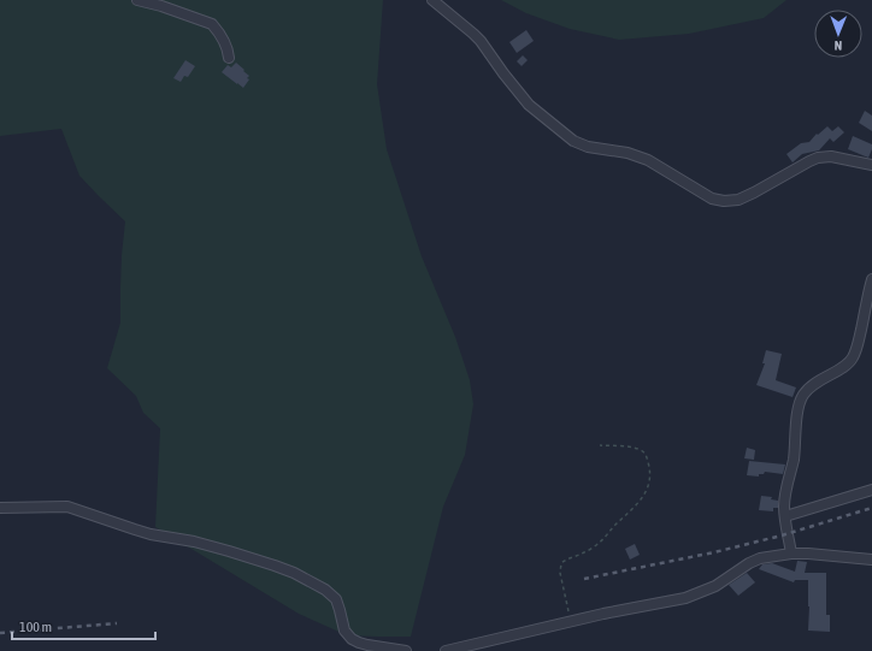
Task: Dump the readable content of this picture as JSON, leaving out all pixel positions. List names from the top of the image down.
{
  "scale_bar": "100 m",
  "north": "bottom"
}
